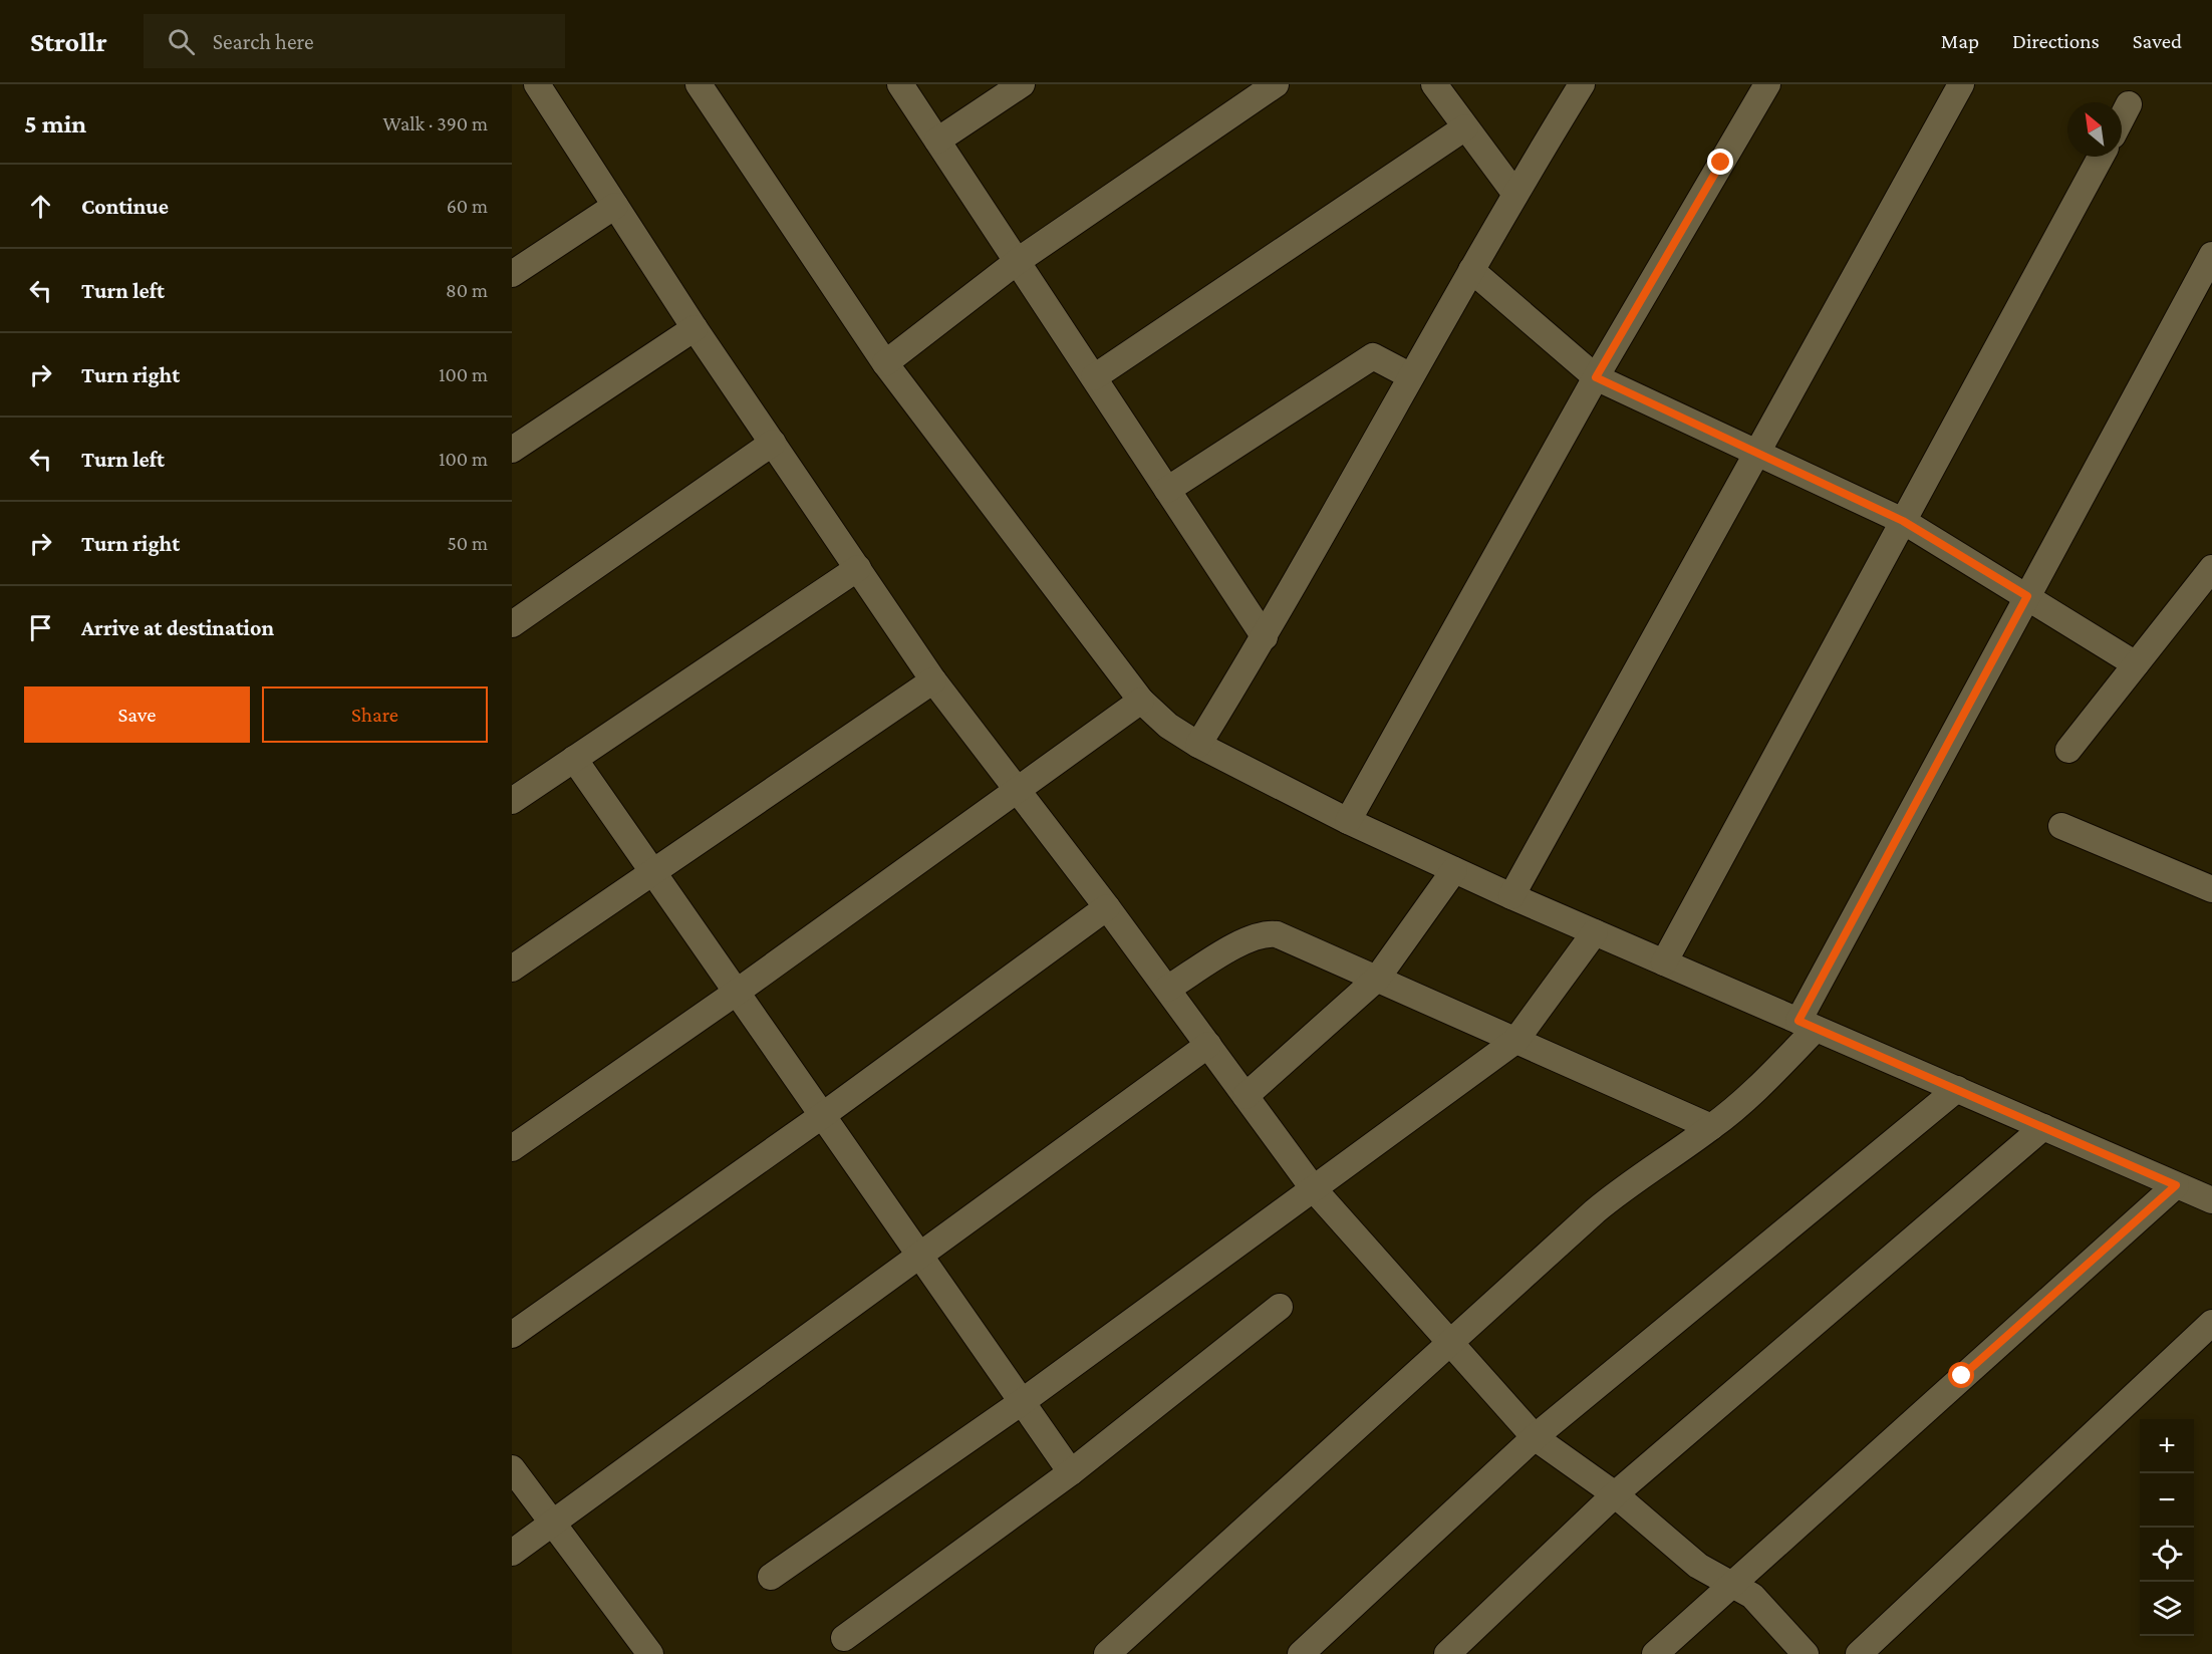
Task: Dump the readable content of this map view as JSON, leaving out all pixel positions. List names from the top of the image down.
{
  "north": "top left",
  "page": {
    "header": "Strollr",
    "search": "Search here",
    "nav": ["Map", "Directions", "Saved"],
    "heading": ["5 min", "Walk · 390 m"],
    "list": [
      ["Continue", "60 m"],
      ["Turn left", "80 m"],
      ["Turn right", "100 m"],
      ["Turn left", "100 m"],
      ["Turn right", "50 m"],
      "Arrive at destination"
    ],
    "buttons": ["Save", "Share"],
    "map_buttons": ["+", "−"]
  }
}
